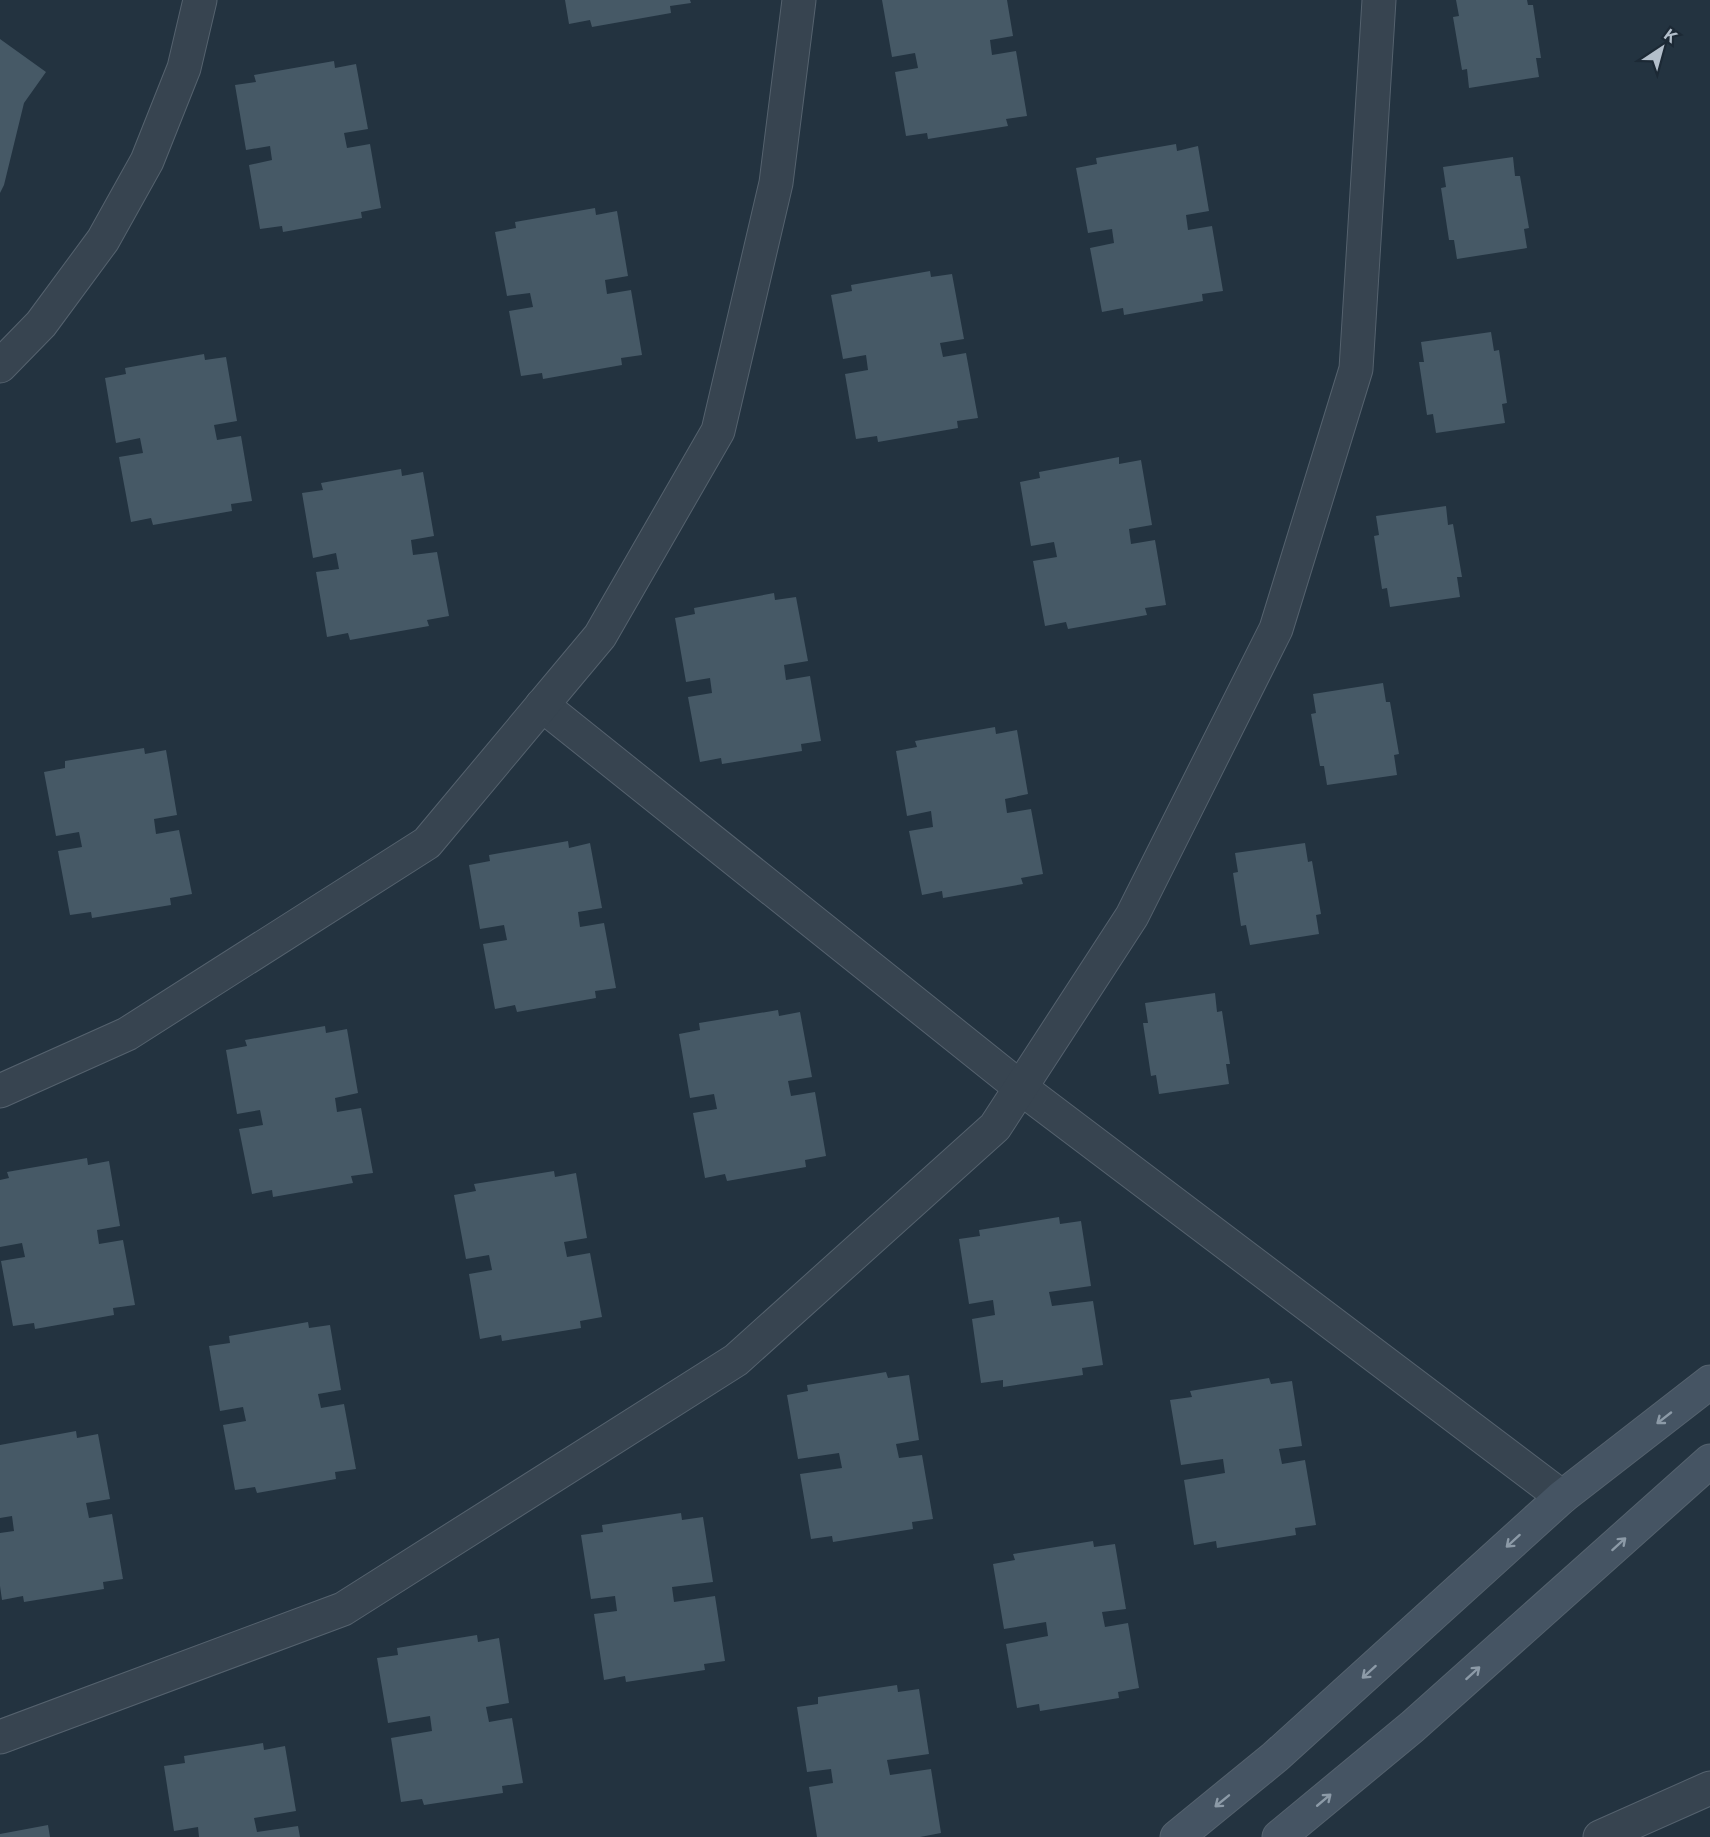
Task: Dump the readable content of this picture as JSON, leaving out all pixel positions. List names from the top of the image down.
{
  "north": "top right"
}
